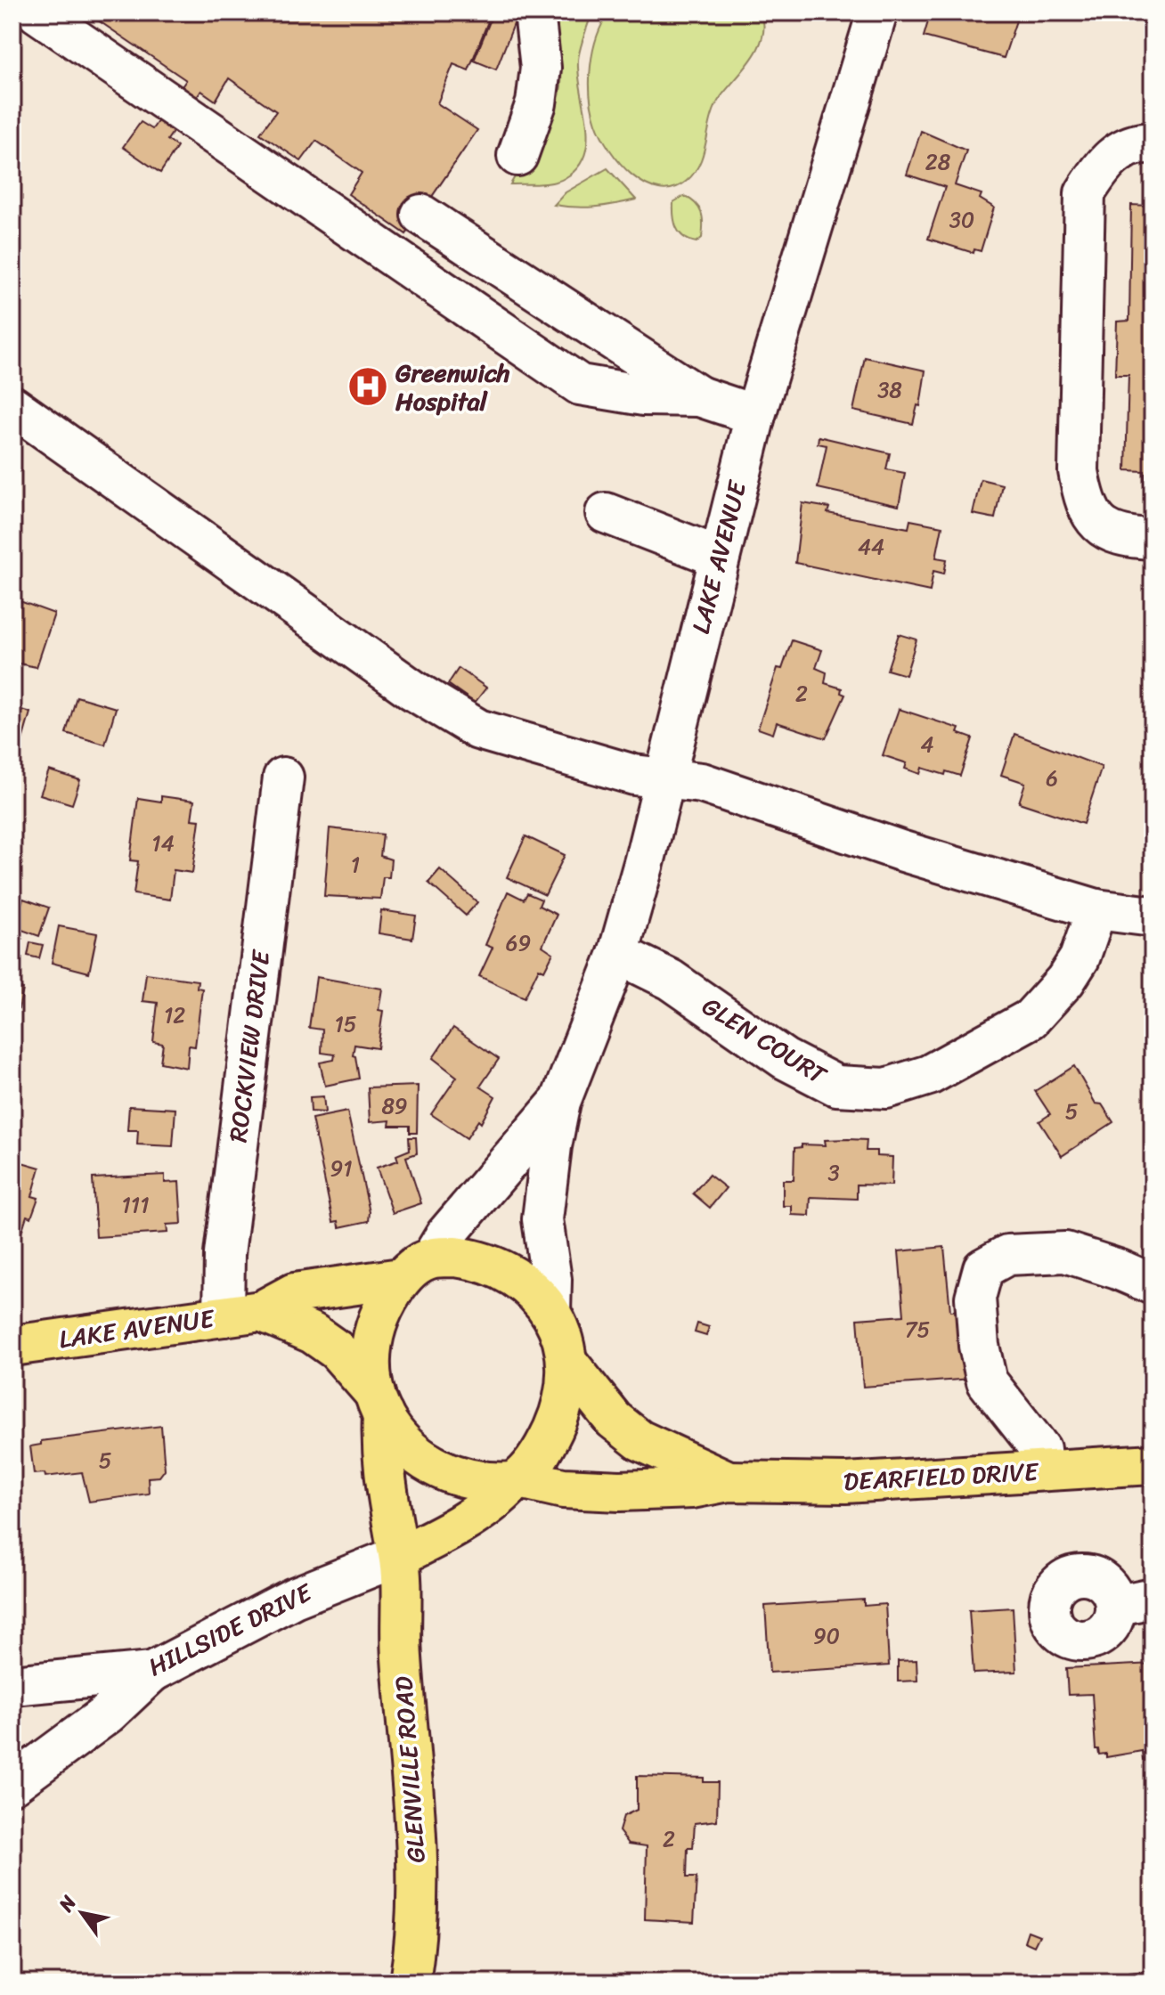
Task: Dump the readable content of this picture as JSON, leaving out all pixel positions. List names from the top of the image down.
{
  "streets": {
    "main road": ["LAKE AVENUE", "DEARFIELD DRIVE", "GLENVILLE ROAD"],
    "street": ["GLEN COURT", "ROCKVIEW DRIVE", "HILLSIDE DRIVE"]
  },
  "crossings": [
    ["LAKE AVENUE", "GLEN COURT"],
    ["LAKE AVENUE", "ROCKVIEW DRIVE"],
    ["LAKE AVENUE", "DEARFIELD DRIVE"],
    ["LAKE AVENUE", "GLENVILLE ROAD"],
    ["DEARFIELD DRIVE", "GLENVILLE ROAD"],
    ["HILLSIDE DRIVE", "GLENVILLE ROAD"]
  ],
  "places": {
    "hospital": ["Greenwich Hospital"]
  },
  "house_numbers": [
    "28",
    "30",
    "38",
    "44",
    "2",
    "4",
    "6",
    "14",
    "1",
    "69",
    "12",
    "15",
    "89",
    "5",
    "91",
    "3",
    "111",
    "75",
    "5",
    "90",
    "2"
  ],
  "north": "top left"
}
